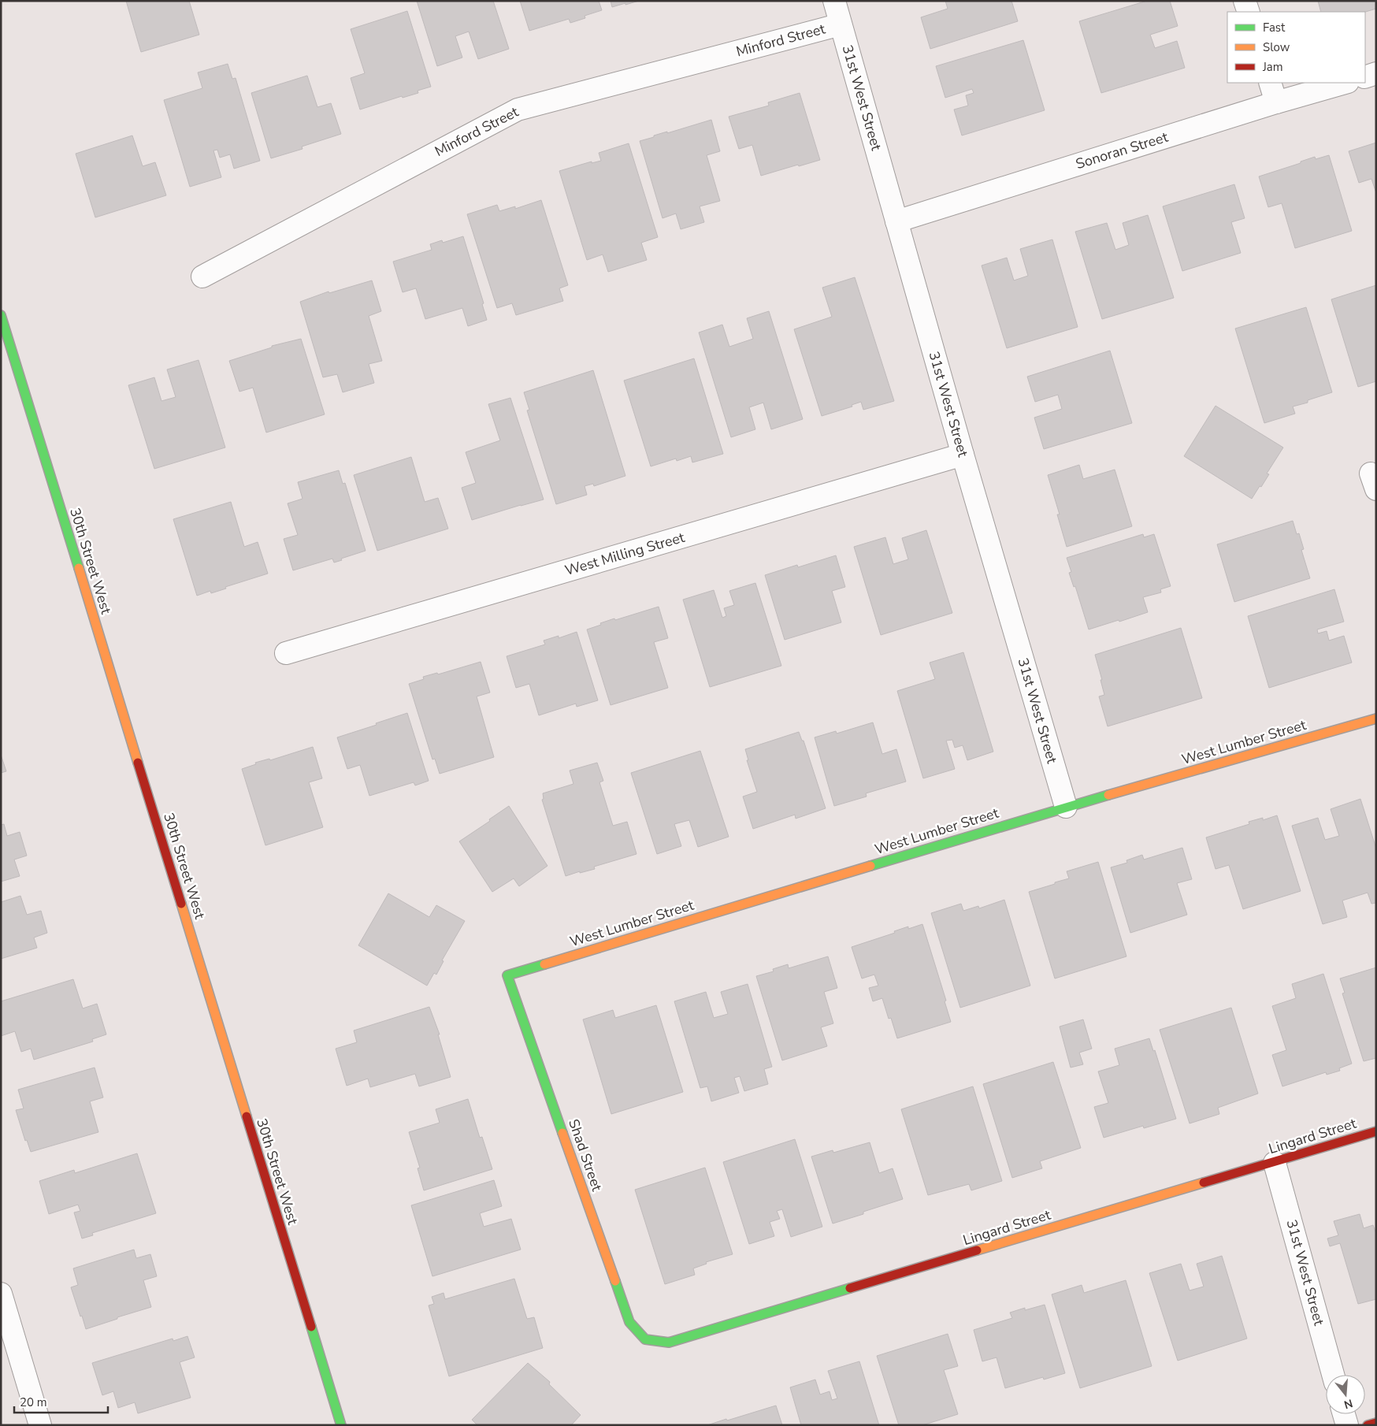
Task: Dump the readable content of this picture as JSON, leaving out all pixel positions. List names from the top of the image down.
{
  "streets": {
    "street": [
      "Minford Street",
      "31st West Street",
      "Sonoran Street",
      "West Milling Street",
      "30th Street West",
      "West Lumber Street",
      "Lingard Street",
      "Shad Street"
    ]
  },
  "crossings": [
    ["Minford Street", "31st West Street"],
    ["31st West Street", "Sonoran Street"],
    ["31st West Street", "West Milling Street"],
    ["31st West Street", "West Lumber Street"],
    ["31st West Street", "Lingard Street"],
    ["West Lumber Street", "Shad Street"],
    ["Lingard Street", "Shad Street"]
  ],
  "legend": ["Fast", "Slow", "Jam"],
  "scale_bar": "20 m",
  "north": "bottom"
}
